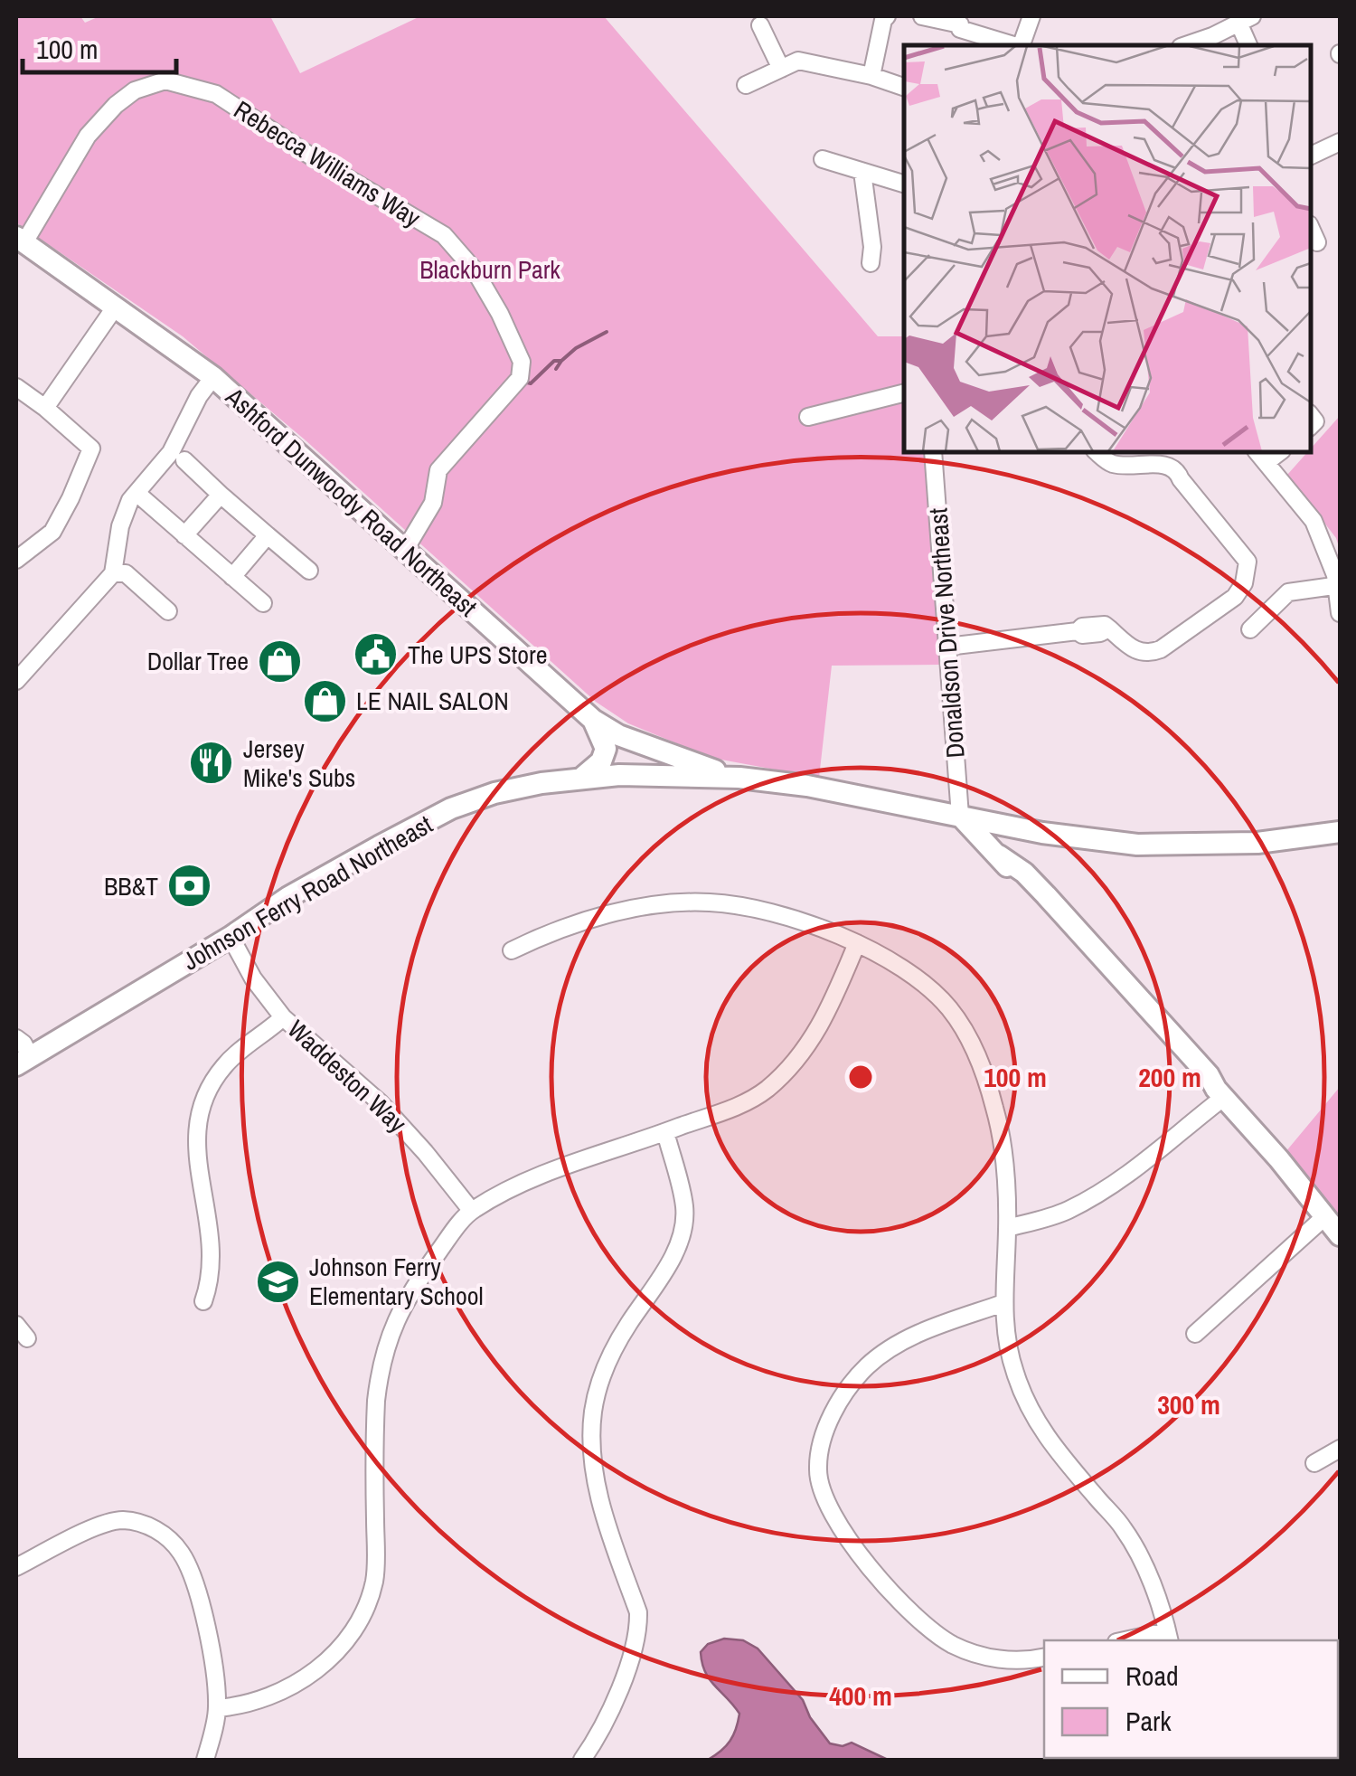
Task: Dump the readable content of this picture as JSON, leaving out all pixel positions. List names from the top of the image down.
{
  "streets": {
    "main road": ["Ashford Dunwoody Road Northeast", "Johnson Ferry Road Northeast"],
    "street": ["Rebecca Williams Way", "Donaldson Drive Northeast", "Waddeston Way"]
  },
  "crossings": [
    ["Rebecca Williams Way", "Ashford Dunwoody Road Northeast"],
    ["Ashford Dunwoody Road Northeast", "Johnson Ferry Road Northeast"],
    ["Johnson Ferry Road Northeast", "Waddeston Way"]
  ],
  "parks": ["Blackburn Park"],
  "places": {
    "public building": ["The UPS Store"],
    "shop": ["Dollar Tree", "LE NAIL SALON"],
    "restaurant": ["Jersey Mike's Subs"],
    "bank": ["BB&T"],
    "school or university": ["Johnson Ferry Elementary School"]
  },
  "legend": ["Road", "Park"],
  "scale_bar": "100 m",
  "rings": [
    "100 m",
    "200 m",
    "300 m",
    "400 m"
  ]
}
